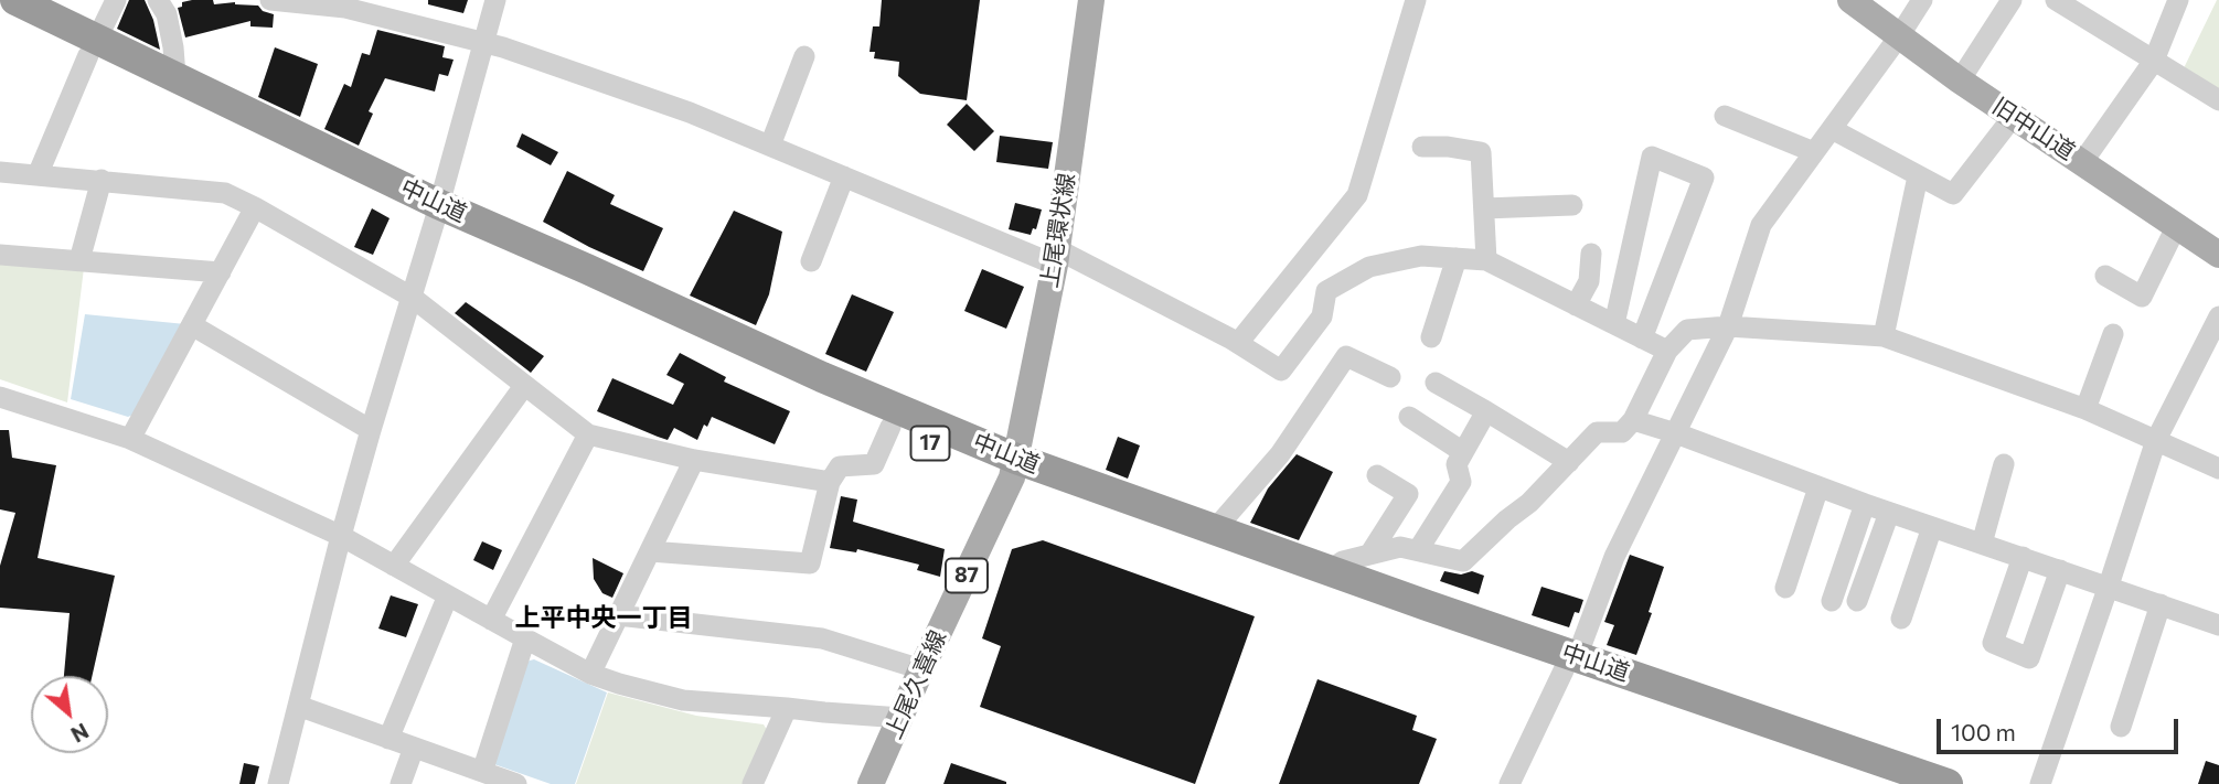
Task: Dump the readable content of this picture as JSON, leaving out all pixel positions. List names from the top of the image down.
{
  "streets": {
    "highway": ["中山道", "17"],
    "main road": [
      "旧中山道",
      "上尾環状線",
      "87",
      "上尾久喜線"
    ]
  },
  "crossings": [
    ["中山道", "上尾環状線"],
    ["中山道", "上尾久喜線"],
    ["上尾環状線", "上尾久喜線"]
  ],
  "districts": ["上平中央一丁目"],
  "scale_bar": "100 m",
  "north": "bottom right"
}
